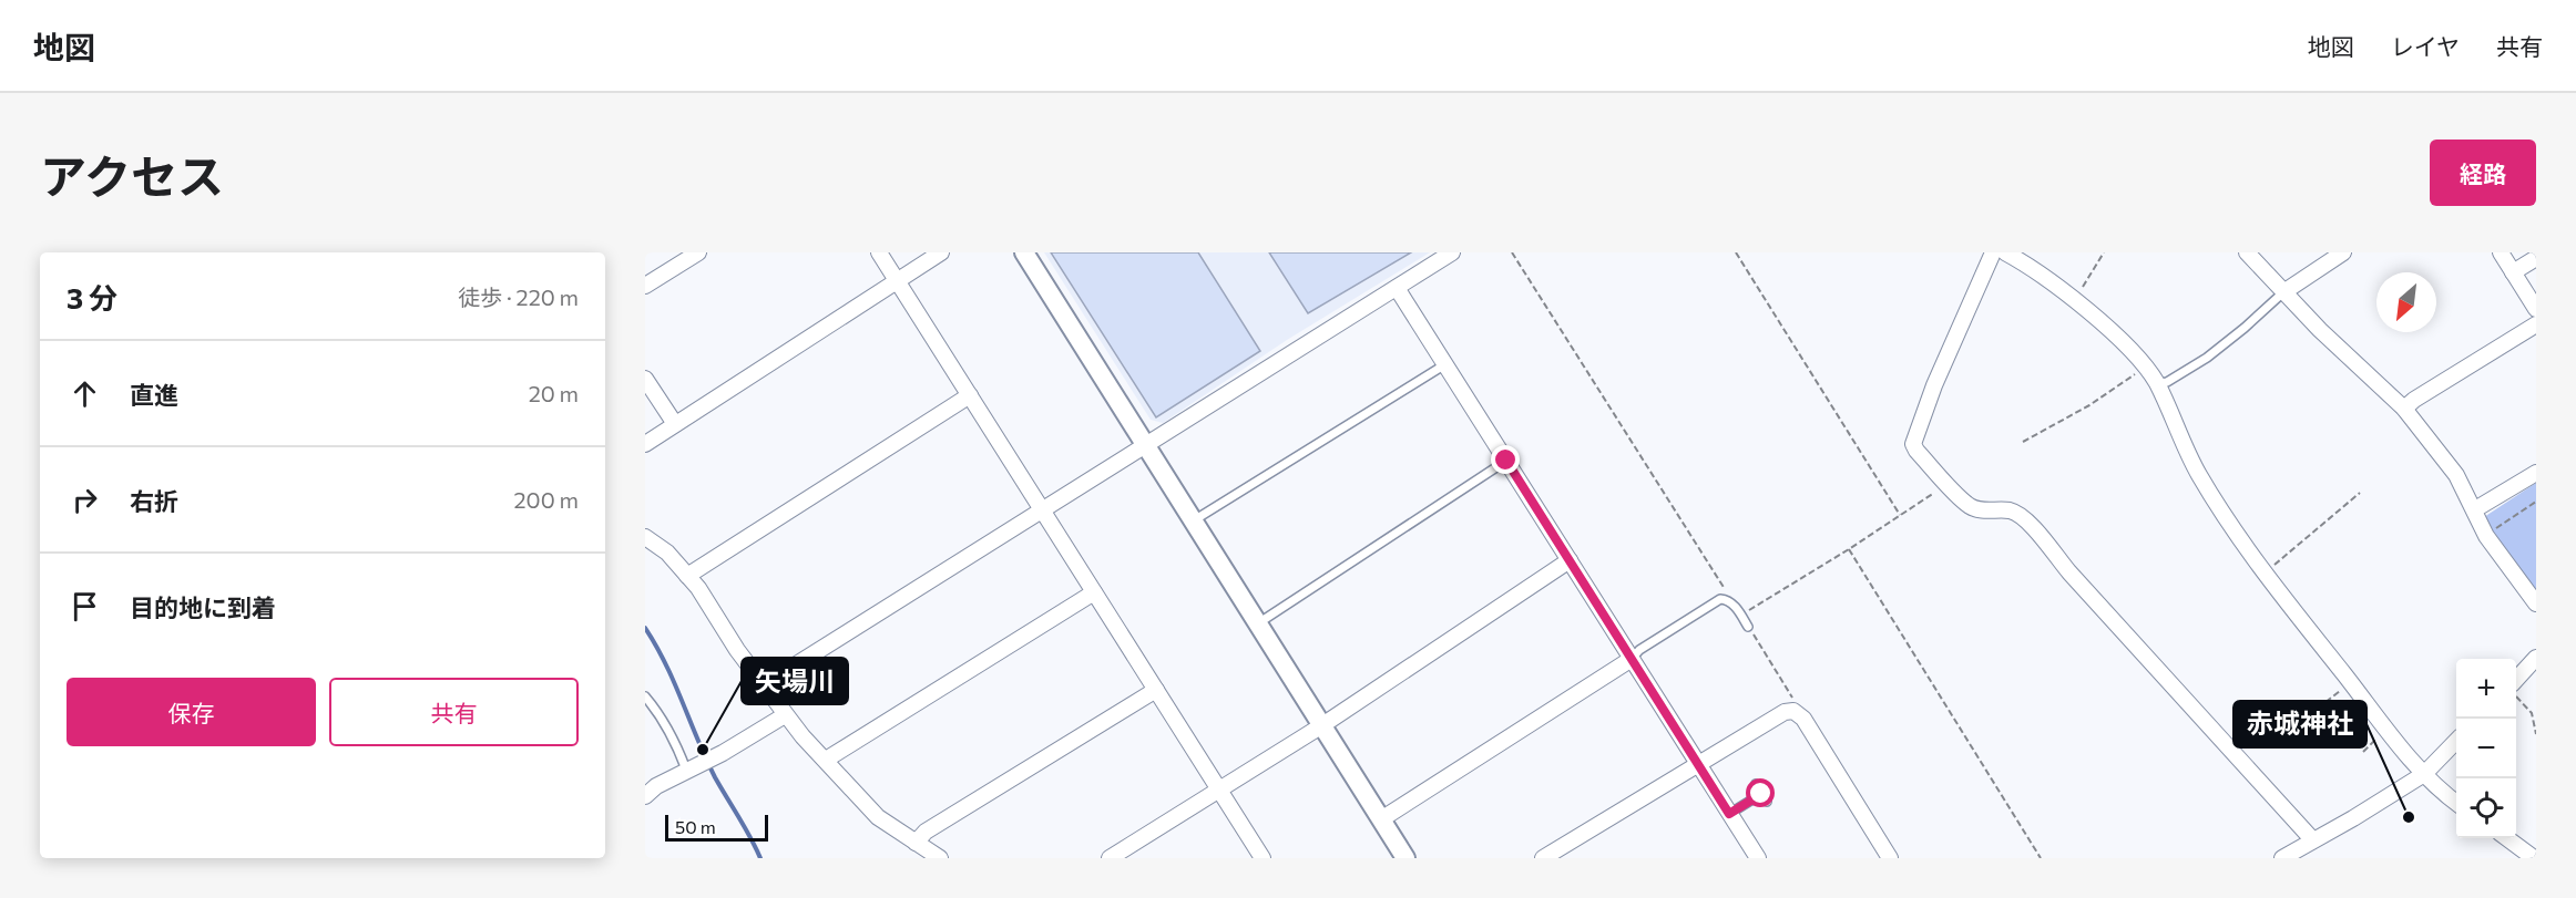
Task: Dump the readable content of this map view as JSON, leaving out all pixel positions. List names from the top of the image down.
{
  "places": ["矢場川", "赤城神社"],
  "scale_bar": "50 m",
  "north": "bottom left",
  "page": {
    "header": "地図",
    "nav": ["地図", "レイヤ", "共有"],
    "title": "アクセス",
    "buttons": [
      "経路",
      ["保存", "共有"]
    ],
    "heading": ["3 分", "徒歩 · 220 m"],
    "list": [
      ["直進", "20 m"],
      ["右折", "200 m"],
      "目的地に到着"
    ],
    "map_buttons": ["+", "−"],
    "scale": "50 m"
  }
}
